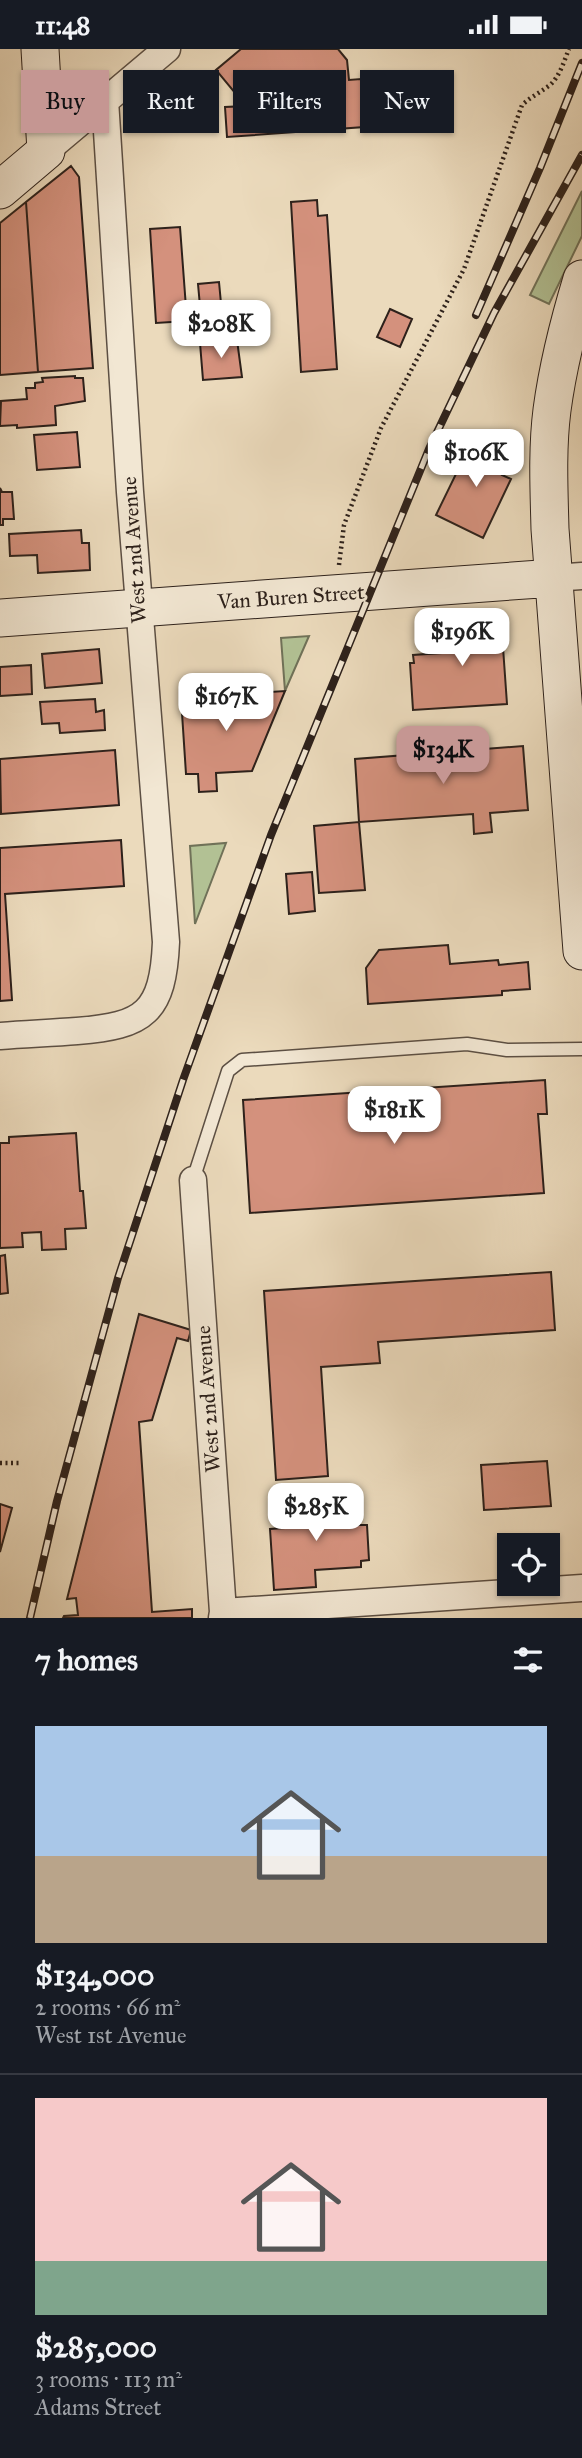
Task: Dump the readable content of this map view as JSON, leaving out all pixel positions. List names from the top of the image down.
{
  "streets": {
    "street": ["West 2nd Avenue", "Van Buren Street"]
  },
  "crossings": [
    ["West 2nd Avenue", "Van Buren Street"]
  ],
  "page": {
    "status": "11:48",
    "chip": [
      "Buy",
      "Rent",
      "Filters",
      "New"
    ],
    "price": [
      "$208K",
      "$106K",
      "$196K",
      "$167K",
      "$134K",
      "$181K",
      "$285K"
    ],
    "heading": "7 homes",
    "list": [
      {
        "name": "$134,000",
        "note": "2 rooms · 66 m² · West 1st Avenue"
      },
      {
        "name": "$285,000",
        "note": "3 rooms · 113 m² · Adams Street"
      }
    ]
  }
}
